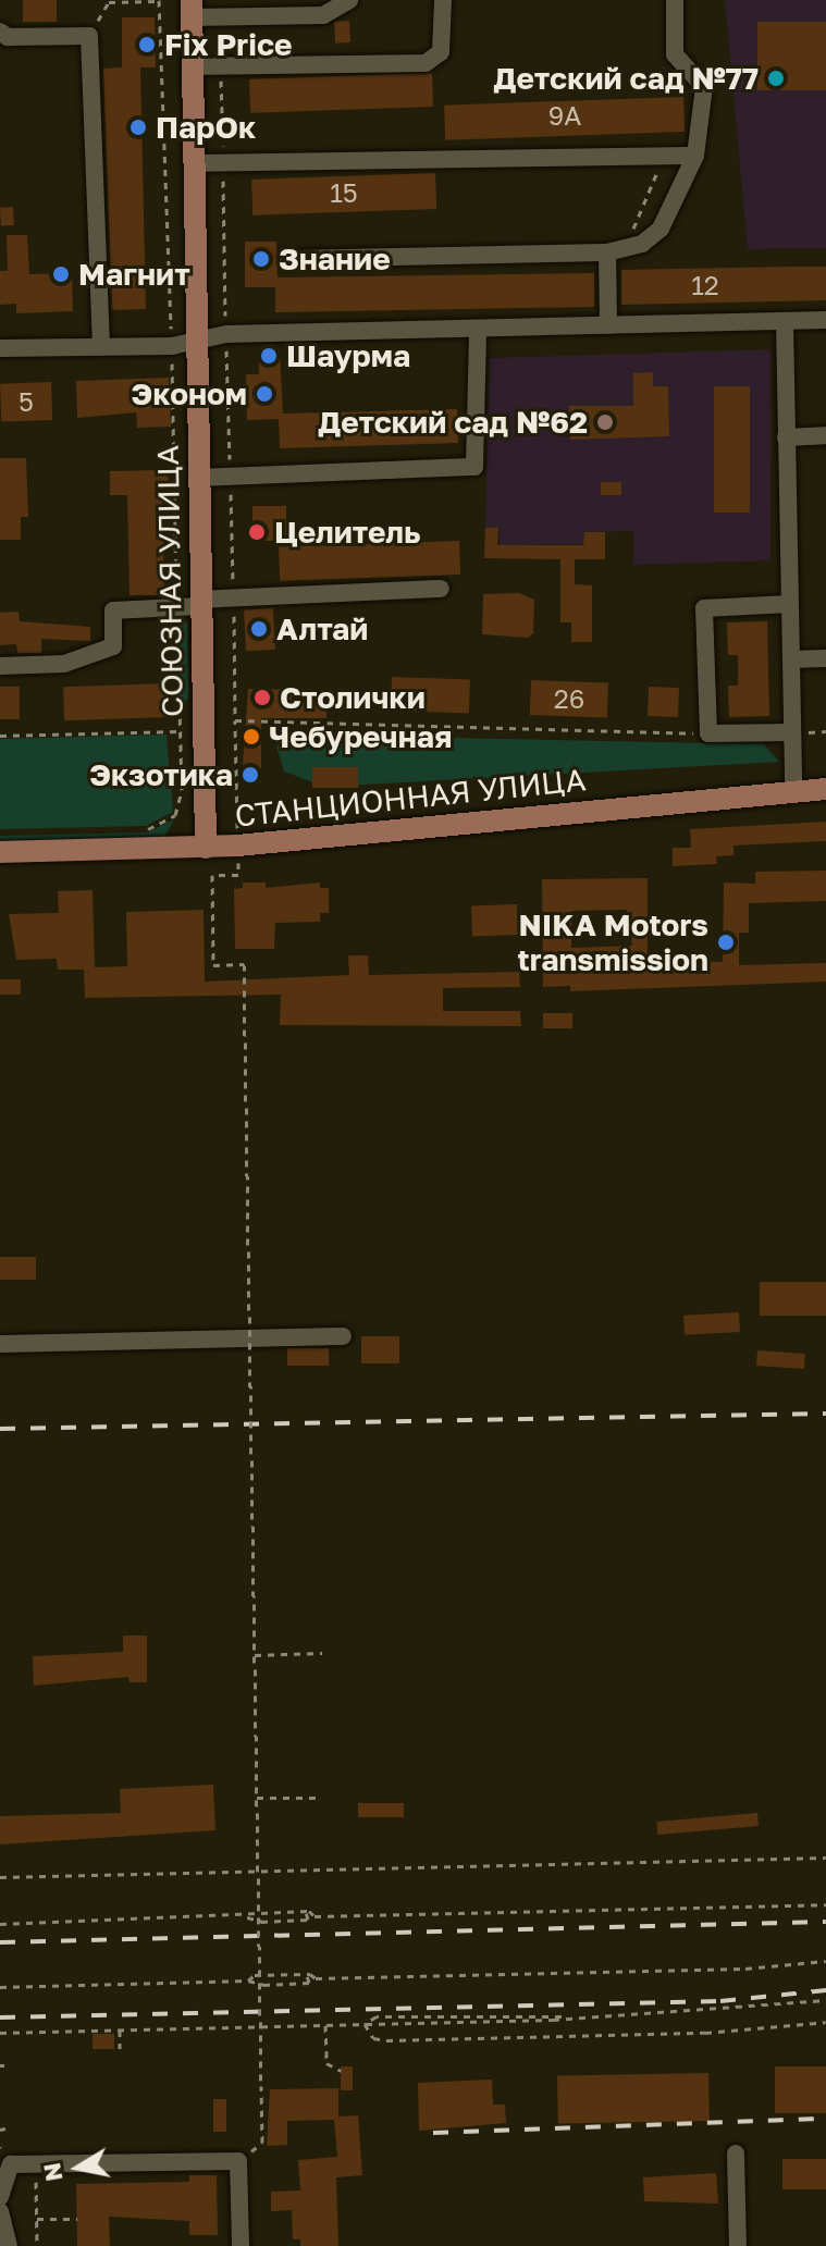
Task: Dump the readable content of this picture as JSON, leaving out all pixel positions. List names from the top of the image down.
{
  "streets": {
    "main road": ["СОЮЗНАЯ УЛИЦА", "СТАНЦИОННАЯ УЛИЦА"]
  },
  "crossings": [
    ["СОЮЗНАЯ УЛИЦА", "СТАНЦИОННАЯ УЛИЦА"]
  ],
  "places": [
    "Fix Price",
    "Детский сад №77",
    "ПарОк",
    "Знание",
    "Магнит",
    "Шаурма",
    "Эконом",
    "Детский сад №62",
    "Целитель",
    "Алтай",
    "Столички",
    "Чебуречная",
    "Экзотика",
    "NIKA Motors transmission"
  ],
  "house_numbers": [
    "9А",
    "15",
    "12",
    "5",
    "26"
  ],
  "north": "left"
}
